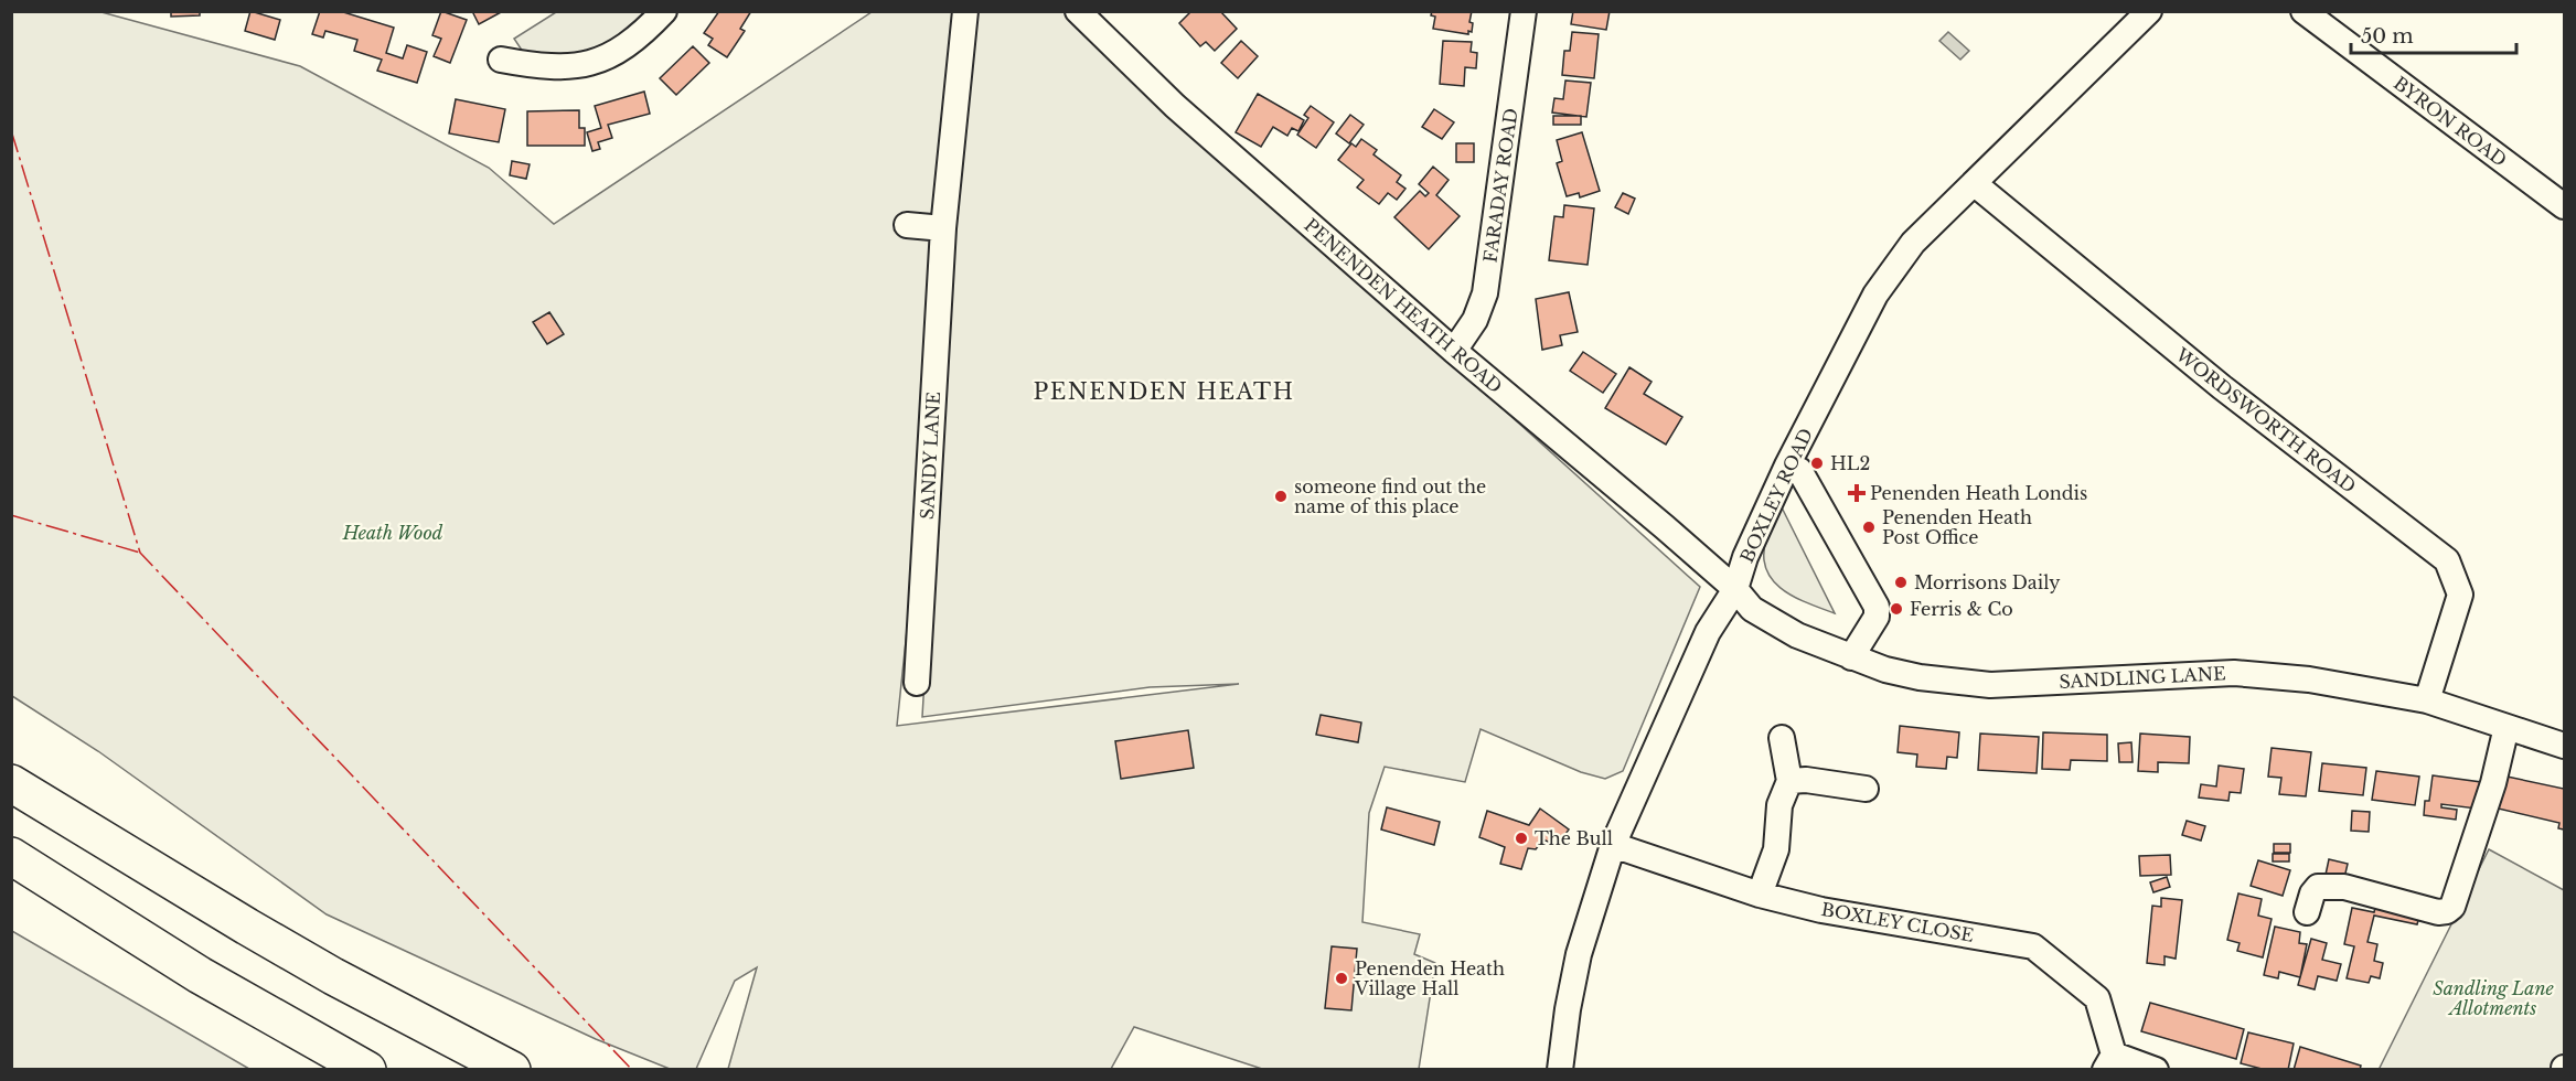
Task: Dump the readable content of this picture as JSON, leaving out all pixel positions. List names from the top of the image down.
{
  "streets": {
    "street": [
      "BYRON ROAD",
      "FARADAY ROAD",
      "PENENDEN HEATH ROAD",
      "WORDSWORTH ROAD",
      "SANDY LANE",
      "BOXLEY ROAD",
      "SANDLING LANE",
      "BOXLEY CLOSE"
    ]
  },
  "crossings": [
    ["FARADAY ROAD", "PENENDEN HEATH ROAD"],
    ["PENENDEN HEATH ROAD", "BOXLEY ROAD"],
    ["PENENDEN HEATH ROAD", "SANDLING LANE"],
    ["WORDSWORTH ROAD", "BOXLEY ROAD"],
    ["WORDSWORTH ROAD", "SANDLING LANE"],
    ["BOXLEY ROAD", "SANDLING LANE"],
    ["BOXLEY ROAD", "BOXLEY CLOSE"]
  ],
  "districts": ["PENENDEN HEATH"],
  "parks": ["Heath Wood", "Sandling Lane Allotments"],
  "places": {
    "other": [
      "HL2",
      "someone find out the name of this place",
      "Penenden Heath Post Office",
      "Morrisons Daily",
      "Ferris & Co",
      "The Bull",
      "Penenden Heath Village Hall"
    ],
    "health": ["Penenden Heath Londis"]
  },
  "scale_bar": "50 m"
}
